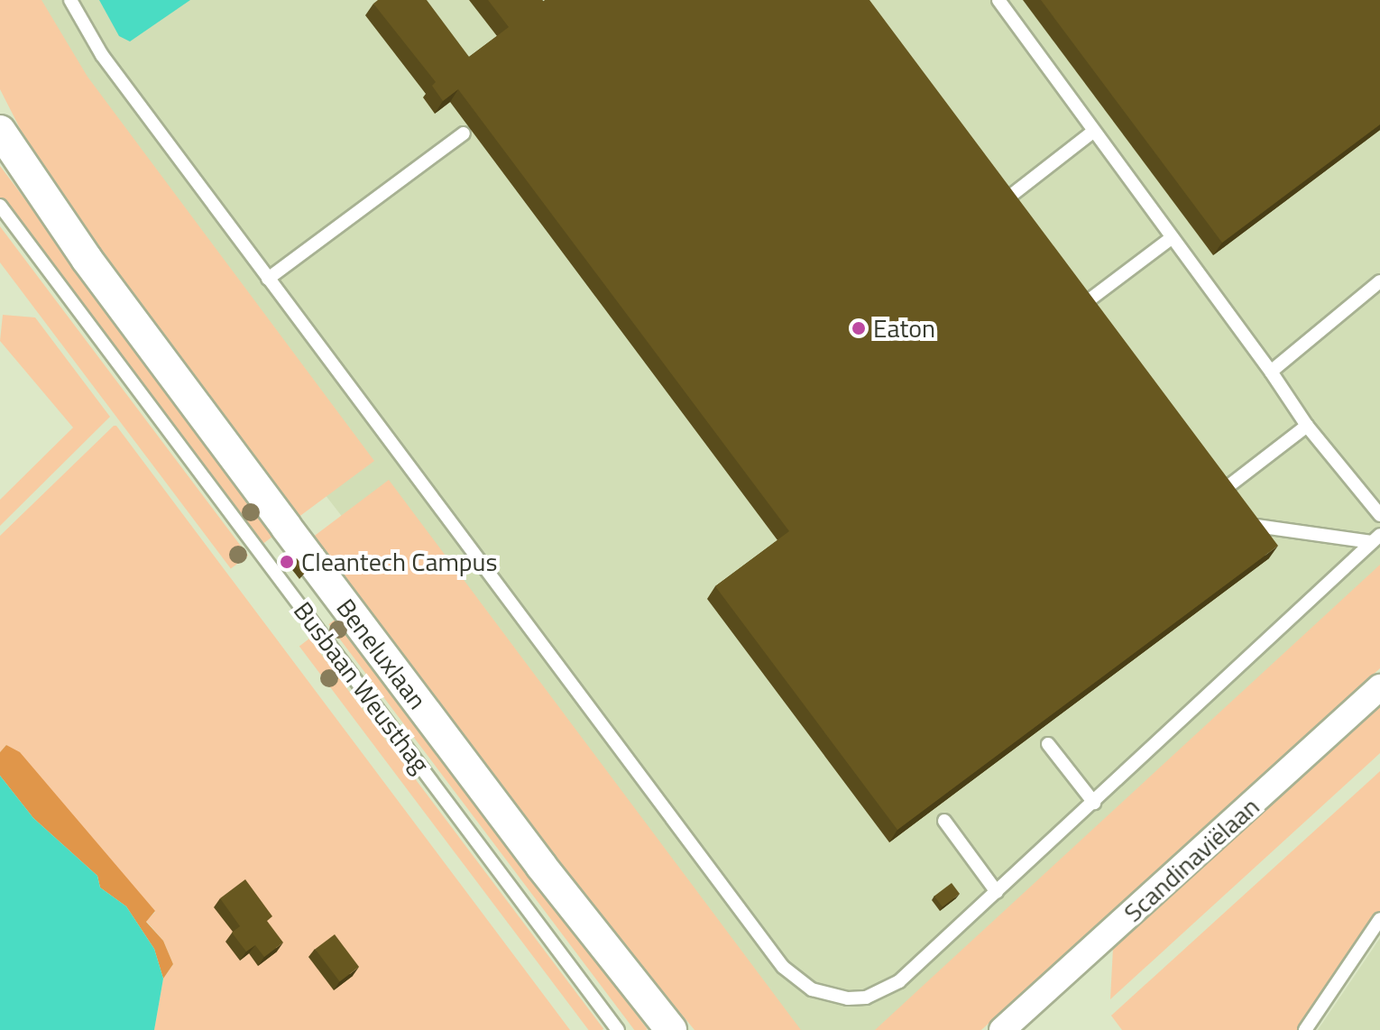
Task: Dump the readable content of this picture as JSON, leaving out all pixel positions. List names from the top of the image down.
{
  "streets": {
    "street": ["Beneluxlaan", "Scandinaviëlaan"],
    "lane": ["Busbaan Weusthag"]
  },
  "places": ["Eaton", "Cleantech Campus"]
}
